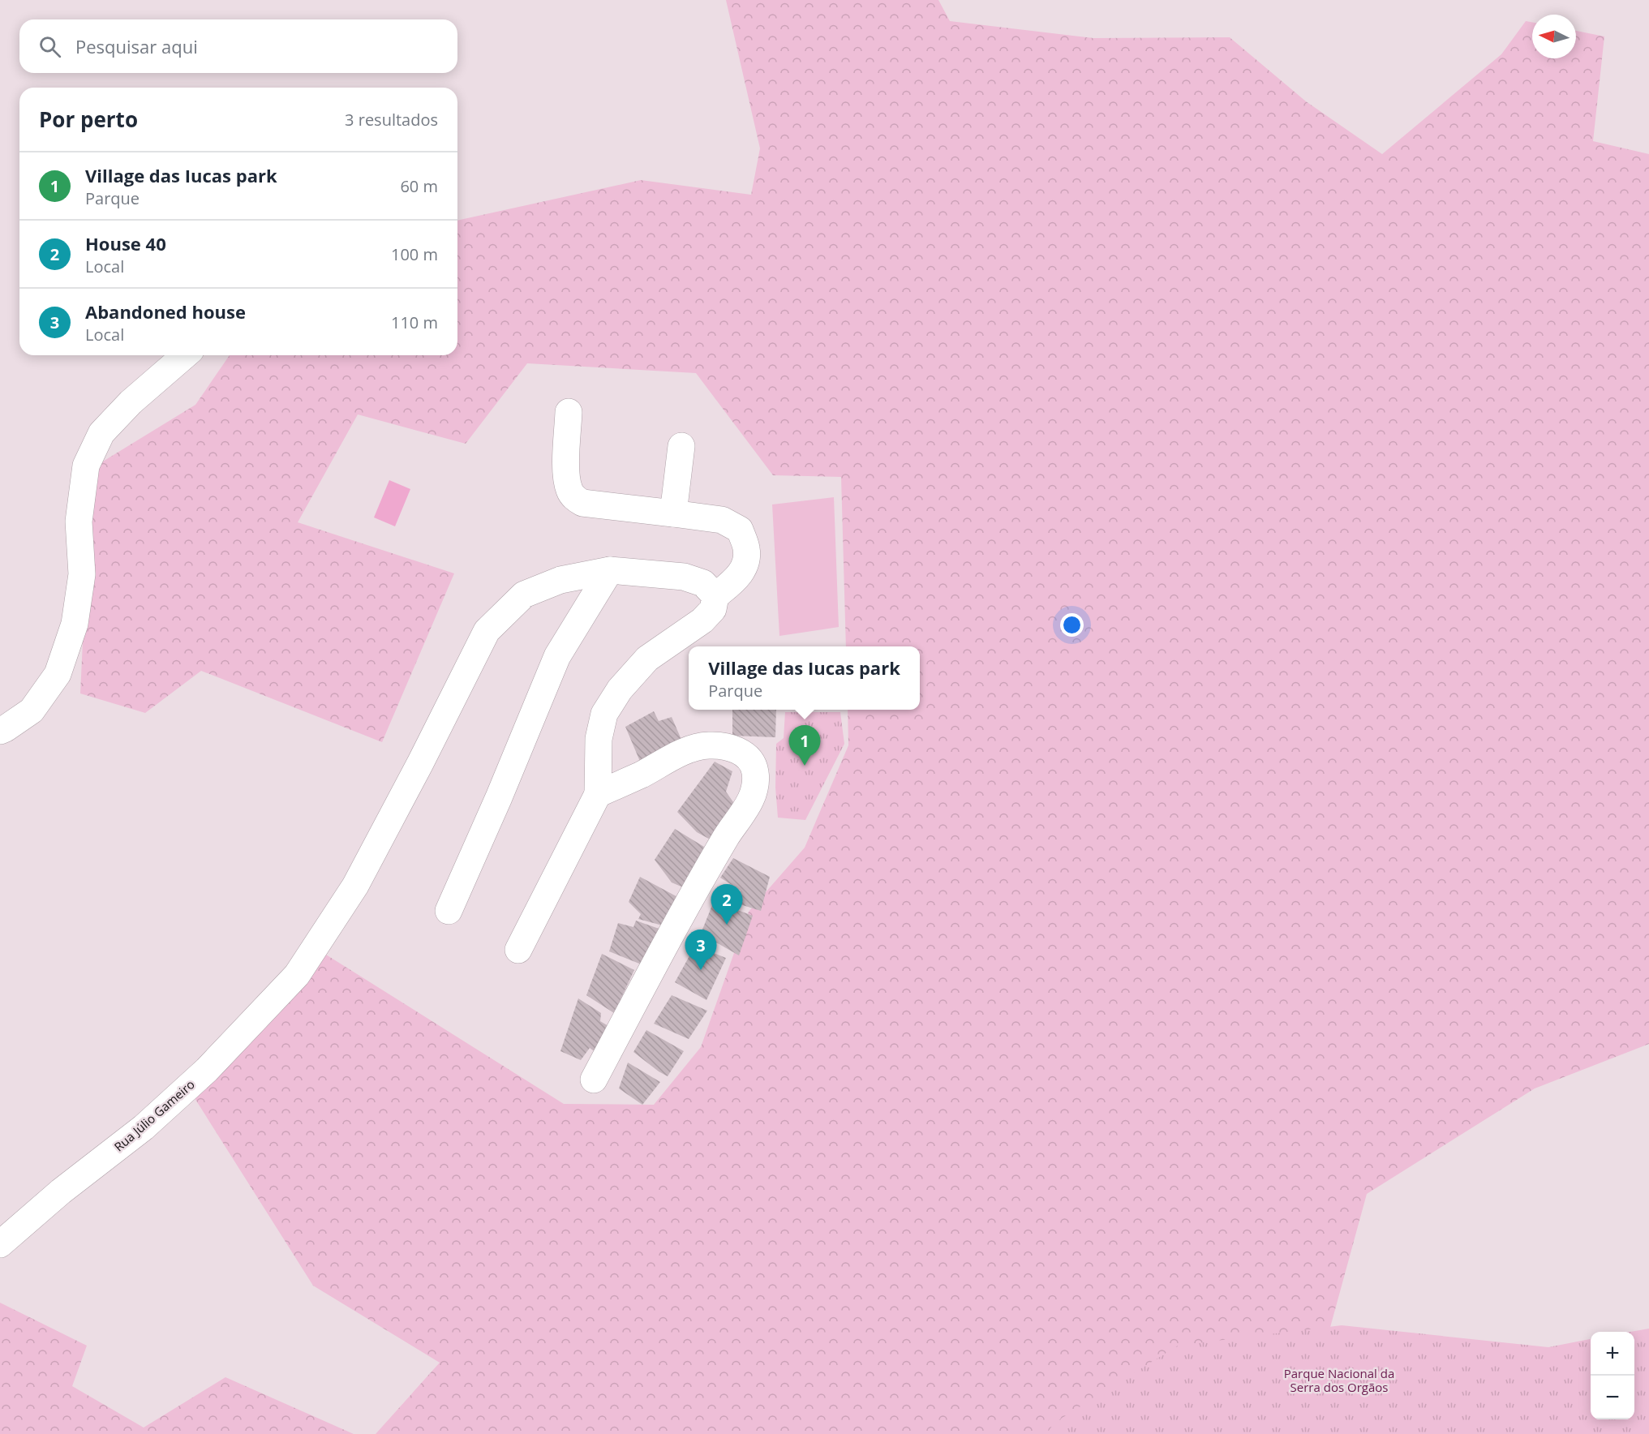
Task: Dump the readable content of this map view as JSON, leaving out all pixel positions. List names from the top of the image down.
{
  "streets": {
    "street": ["Rua Júlio Gameiro"]
  },
  "parks": ["Parque Nacional da Serra dos Orgãos"],
  "north": "left",
  "page": {
    "search": "Pesquisar aqui",
    "heading": ["Por perto", "3 resultados"],
    "list": [
      {
        "mark": "1",
        "name": "Village das Iucas park",
        "note": "Parque",
        "value": "60 m"
      },
      {
        "mark": "2",
        "name": "House 40",
        "note": "Local",
        "value": "100 m"
      },
      {
        "mark": "3",
        "name": "Abandoned house",
        "note": "Local",
        "value": "110 m"
      }
    ],
    "popup": ["Village das Iucas park", "Parque"],
    "pins": ["1", "2", "3"],
    "map_buttons": ["+", "−"]
  }
}
